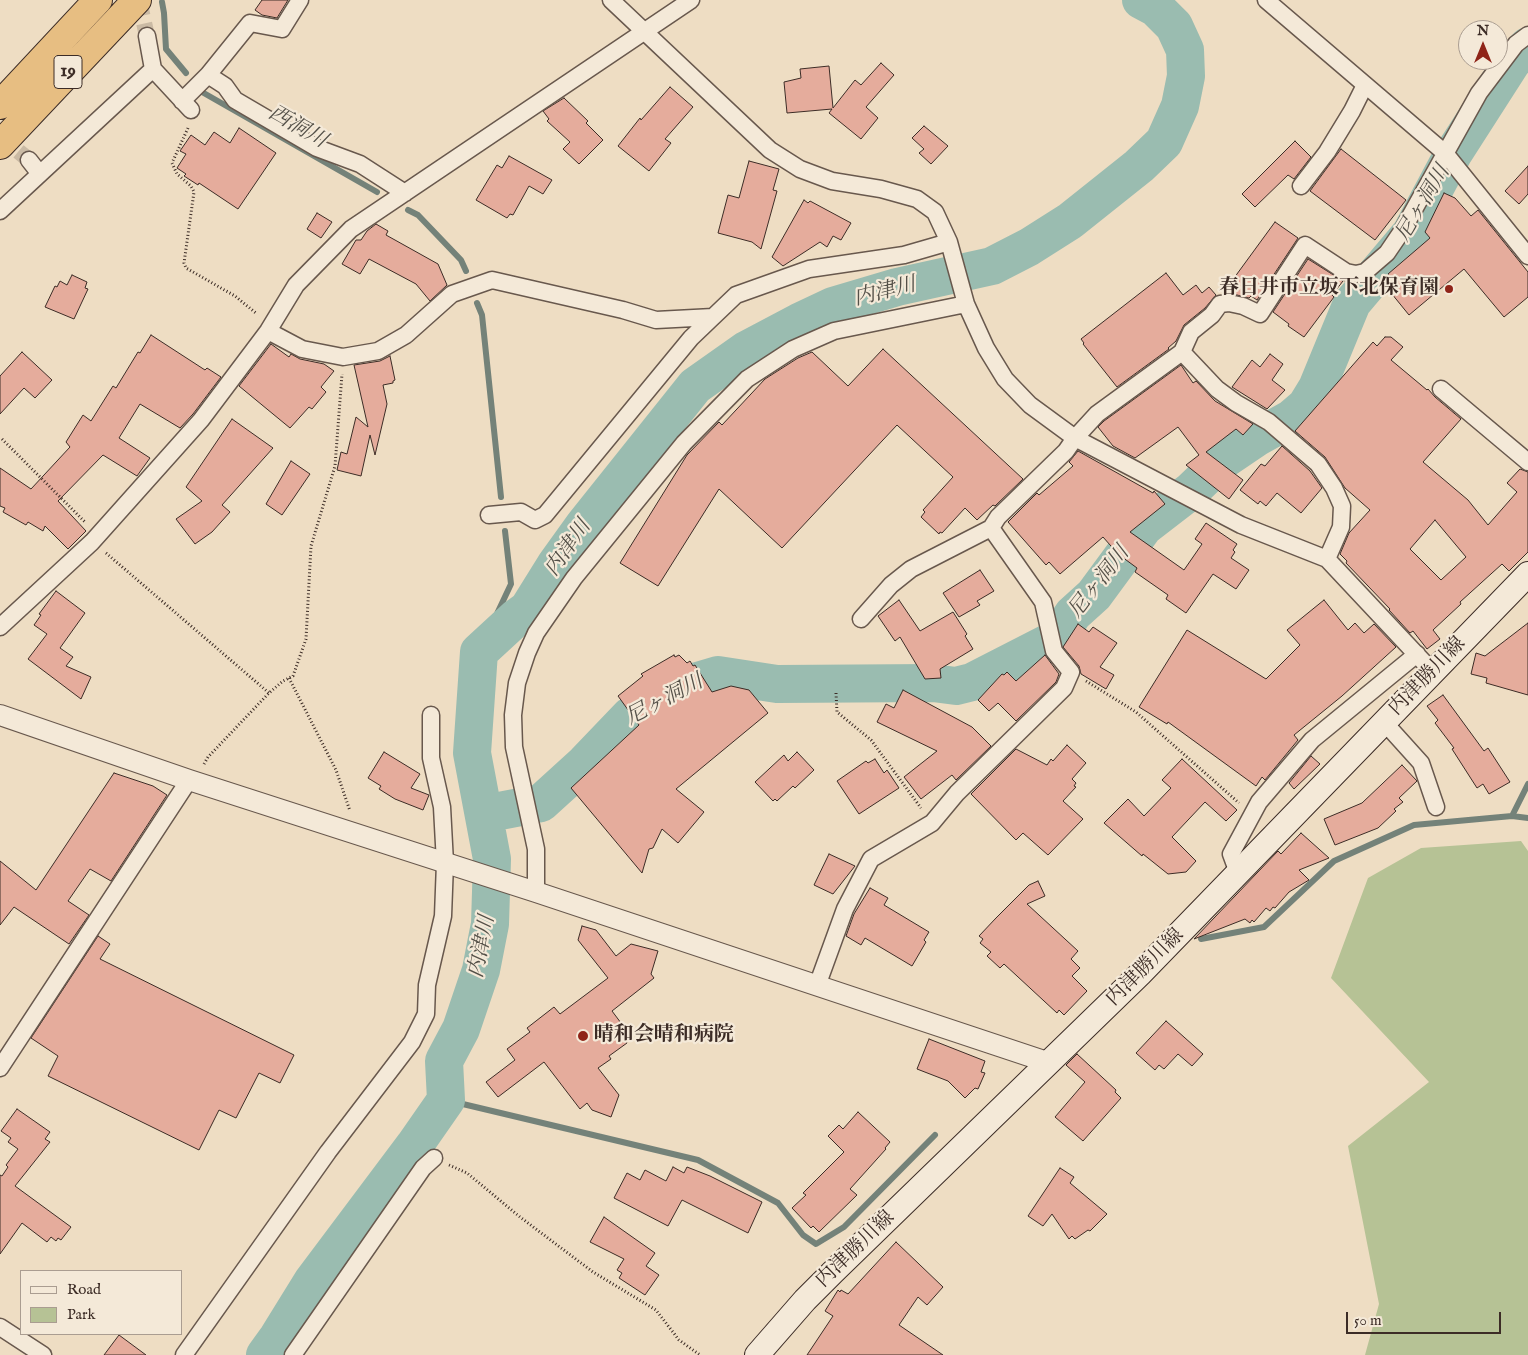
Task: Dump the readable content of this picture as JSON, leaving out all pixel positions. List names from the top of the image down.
{
  "streets": {
    "highway": ["19"],
    "main road": ["内津勝川線"]
  },
  "water": ["西洞川", "尼ヶ洞川", "内津川"],
  "places": ["春日井市立坂下北保育園", "晴和会晴和病院"],
  "legend": ["Road", "Park"],
  "scale_bar": "50 m",
  "north": "top"
}
